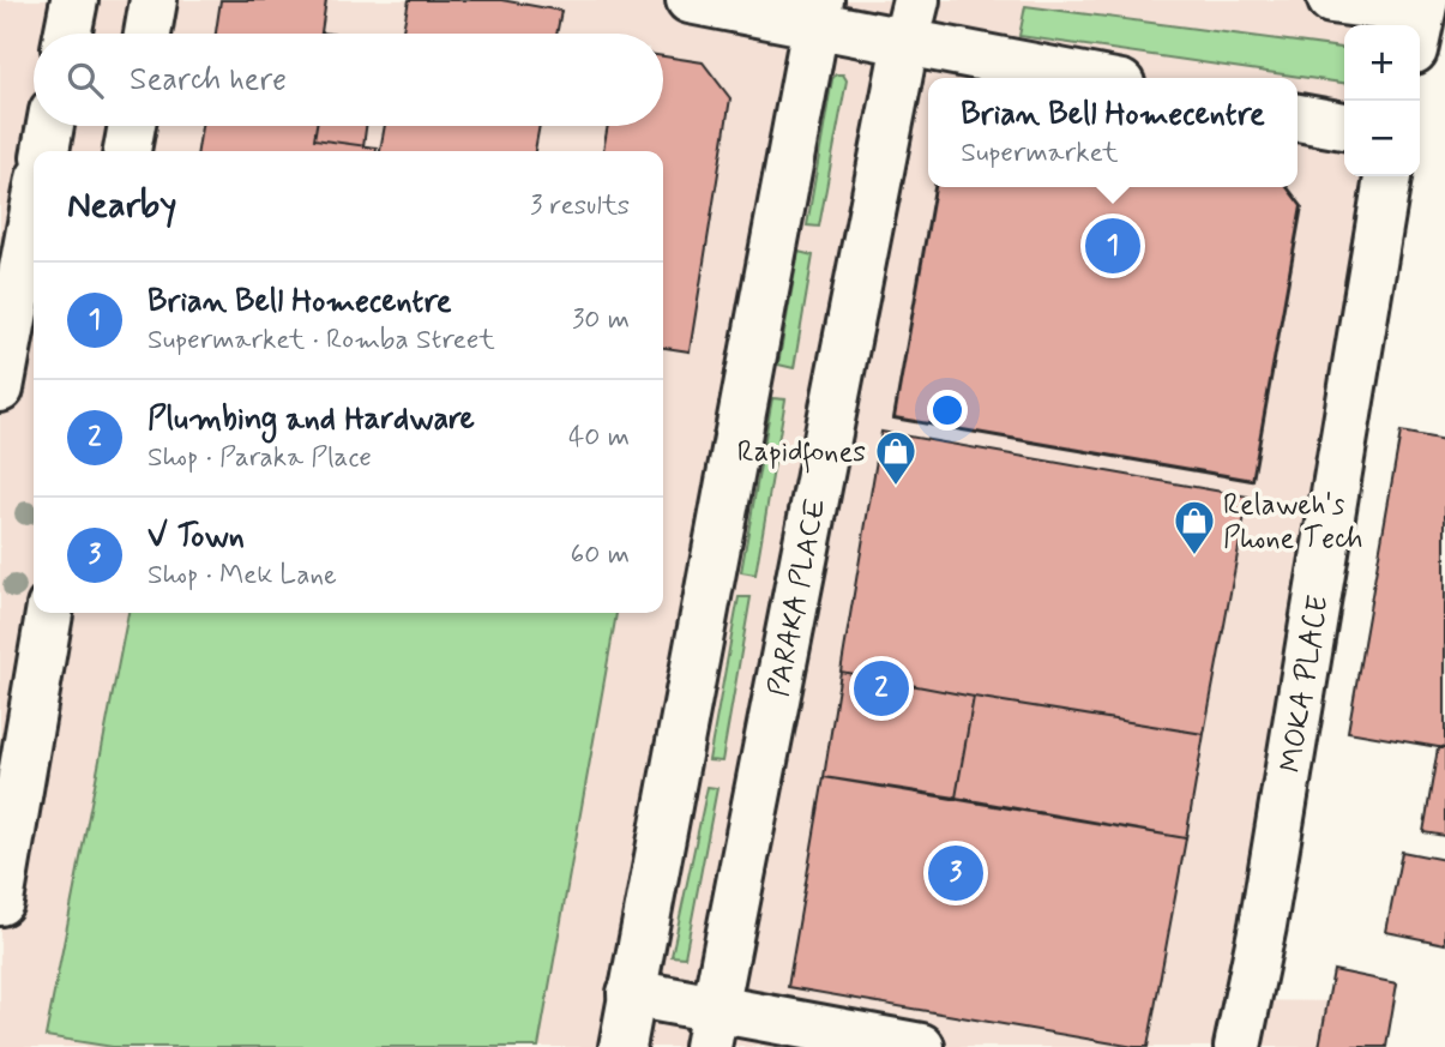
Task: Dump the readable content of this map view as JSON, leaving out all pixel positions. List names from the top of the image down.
{
  "streets": {
    "street": ["PARAKA PLACE", "MOKA PLACE"]
  },
  "places": {
    "shop": ["Rapidfones", "Relaweh's Phone Tech"]
  },
  "page": {
    "map_buttons": ["+", "−"],
    "search": "Search here",
    "popup": ["Brian Bell Homecentre", "Supermarket"],
    "heading": ["Nearby", "3 results"],
    "pins": ["1", "2", "3"],
    "list": [
      {
        "mark": "1",
        "name": "Brian Bell Homecentre",
        "note": "Supermarket · Romba Street",
        "value": "30 m"
      },
      {
        "mark": "2",
        "name": "Plumbing and Hardware",
        "note": "Shop · Paraka Place",
        "value": "40 m"
      },
      {
        "mark": "3",
        "name": "V Town",
        "note": "Shop · Mek Lane",
        "value": "60 m"
      }
    ]
  }
}
